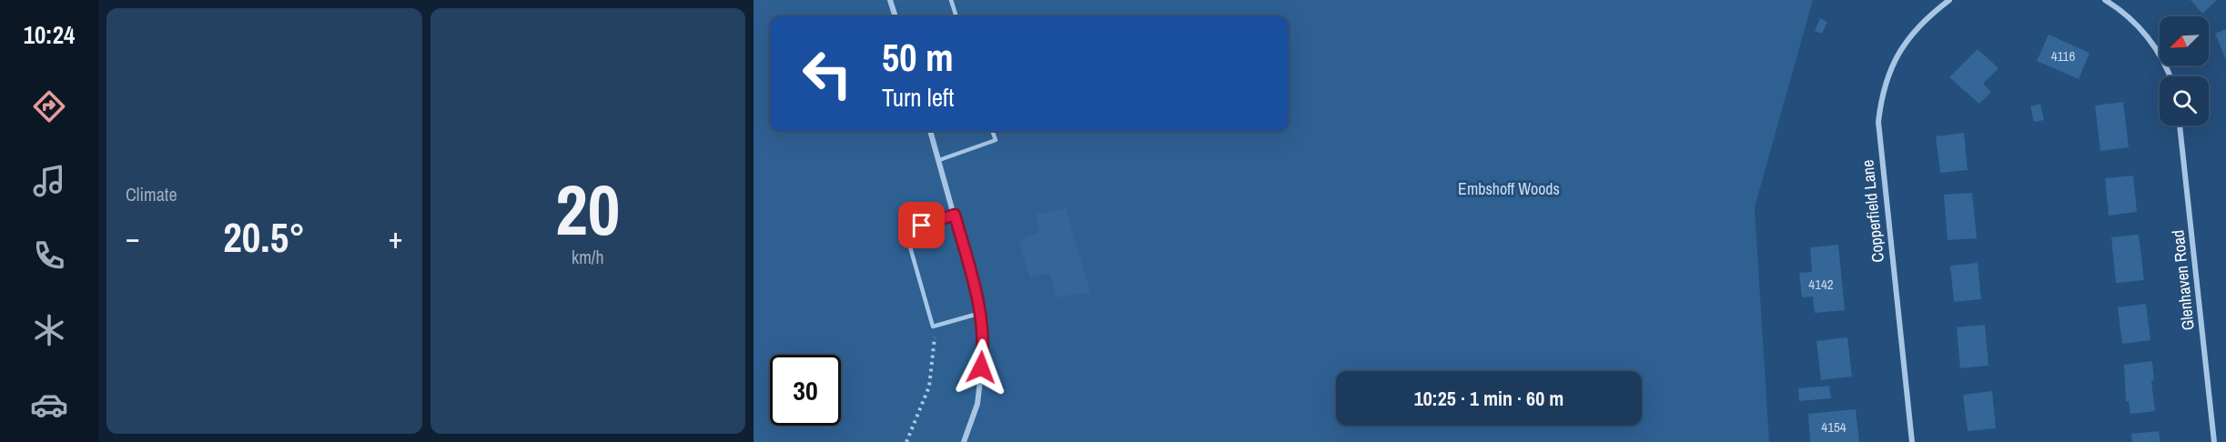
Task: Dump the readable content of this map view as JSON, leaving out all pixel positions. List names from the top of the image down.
{
  "streets": {
    "street": ["Copperfield Lane", "Glenhaven Road"]
  },
  "parks": ["Embshoff Woods"],
  "house_numbers": ["4116", "4142", "4154"],
  "north": "bottom left",
  "page": {
    "tabs": "10:24",
    "tile": [
      "Climate",
      ["20", "km/h"]
    ],
    "turn": ["50 m", "Turn left"],
    "heat": ["−", "20.5°", "+"],
    "limit": "30",
    "trip": "10:25 · 1 min · 60 m"
  }
}
